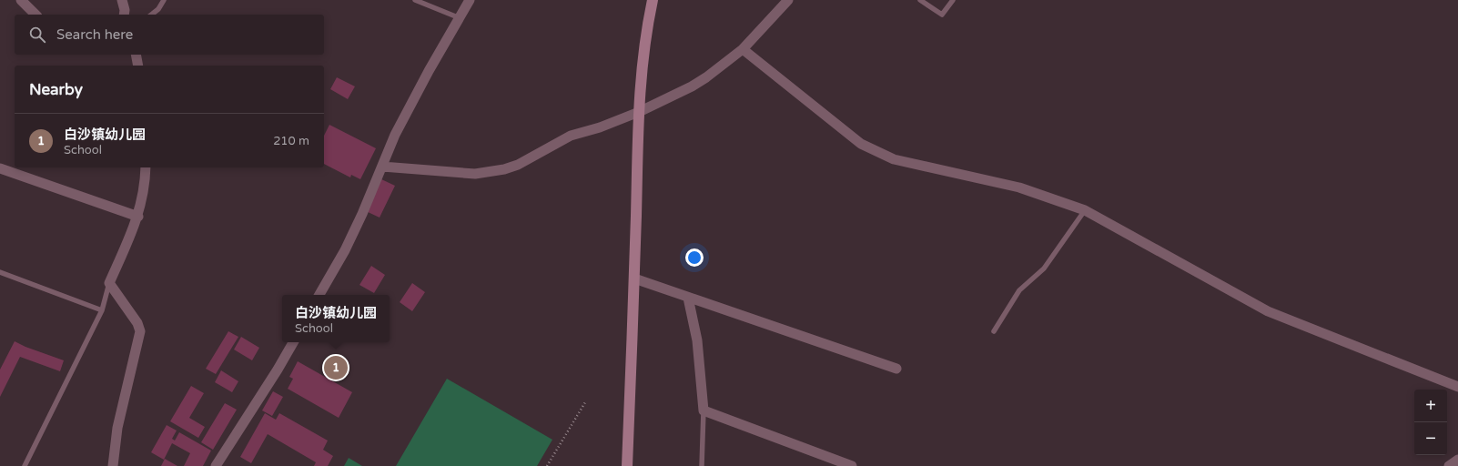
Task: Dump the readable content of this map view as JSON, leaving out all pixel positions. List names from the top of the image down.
{
  "page": {
    "search": "Search here",
    "heading": "Nearby",
    "list": [
      {
        "mark": "1",
        "name": "白沙镇幼儿园",
        "note": "School",
        "value": "210 m"
      }
    ],
    "popup": ["白沙镇幼儿园", "School"],
    "pins": "1",
    "map_buttons": ["+", "−"]
  }
}
